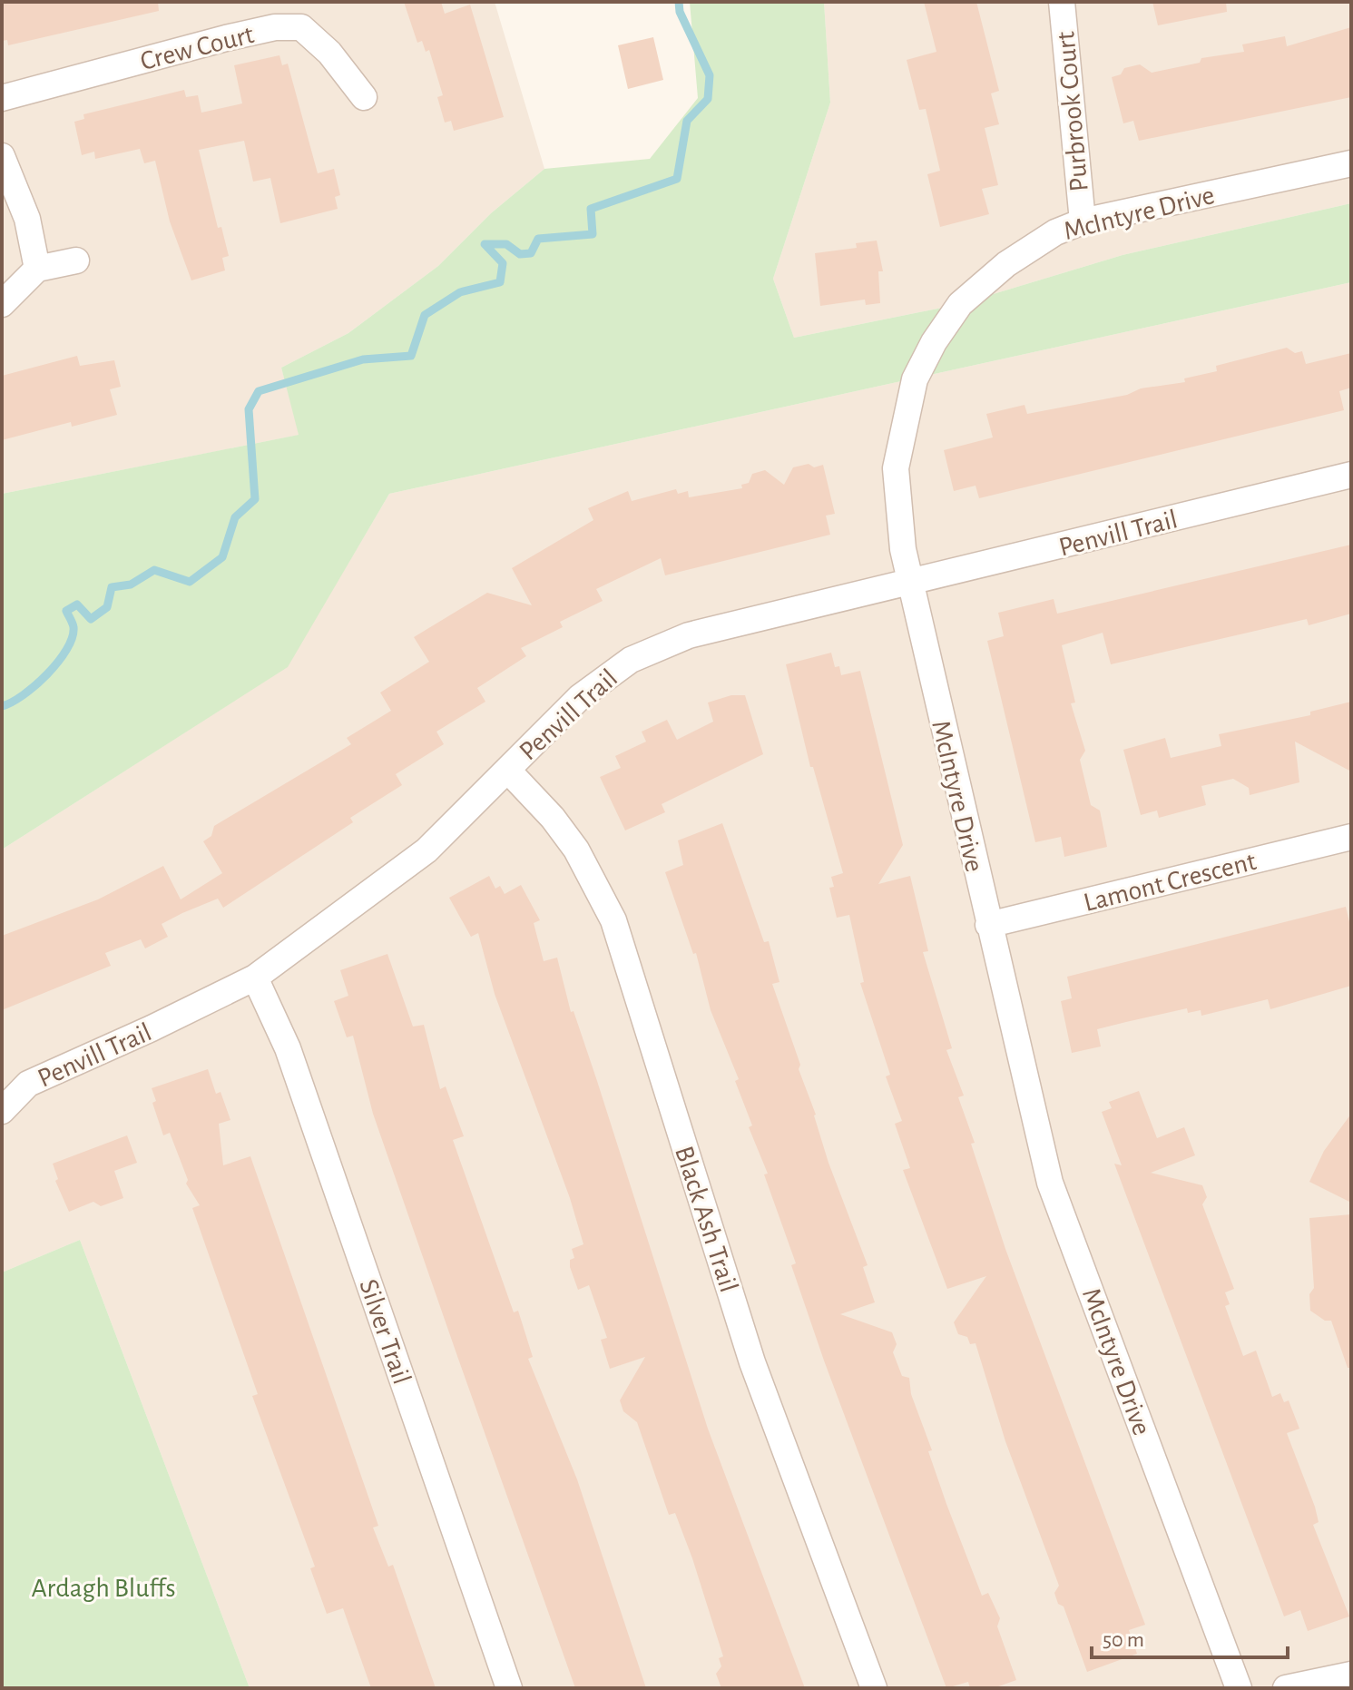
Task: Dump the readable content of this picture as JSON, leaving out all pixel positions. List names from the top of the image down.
{
  "streets": {
    "street": [
      "Crew Court",
      "Purbrook Court",
      "McIntyre Drive",
      "Penvill Trail",
      "Lamont Crescent",
      "Black Ash Trail",
      "Silver Trail"
    ]
  },
  "crossings": [
    ["Purbrook Court", "McIntyre Drive"],
    ["McIntyre Drive", "Penvill Trail"],
    ["McIntyre Drive", "Lamont Crescent"],
    ["Penvill Trail", "Black Ash Trail"],
    ["Penvill Trail", "Silver Trail"]
  ],
  "parks": ["Ardagh Bluffs"],
  "scale_bar": "50 m"
}
